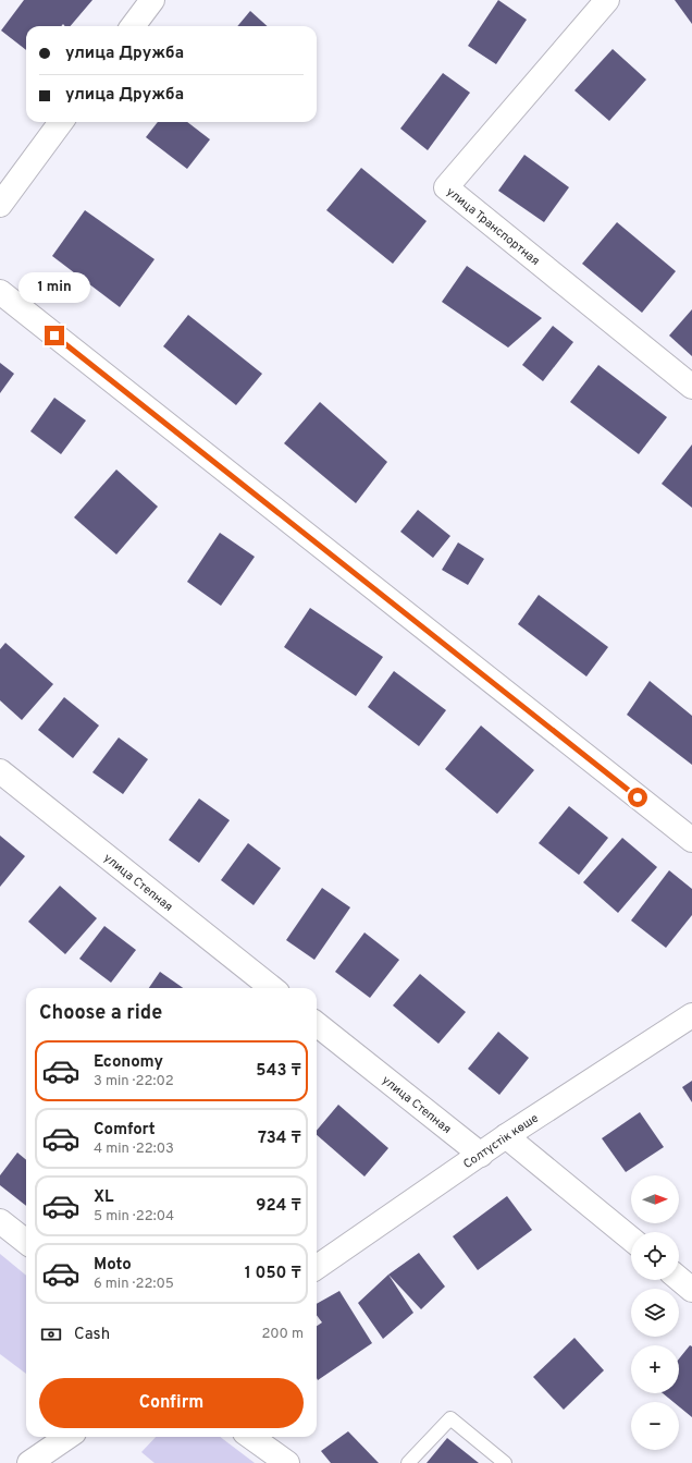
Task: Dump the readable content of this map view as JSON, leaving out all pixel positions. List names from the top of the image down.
{
  "streets": {
    "street": ["улица Транспортная", "улица Степная", "Солтүстік көше"]
  },
  "crossings": [
    ["улица Степная", "Солтүстік көше"]
  ],
  "north": "right",
  "page": {
    "banner": ["улица Дружба", "улица Дружба"],
    "bubble": "1 min",
    "heading": "Choose a ride",
    "list": [
      {
        "name": "Economy",
        "note": "3 min · 22:02",
        "value": "543 ₸"
      },
      {
        "name": "Comfort",
        "note": "4 min · 22:03",
        "value": "734 ₸"
      },
      {
        "name": "XL",
        "note": "5 min · 22:04",
        "value": "924 ₸"
      },
      {
        "name": "Moto",
        "note": "6 min · 22:05",
        "value": "1 050 ₸"
      }
    ],
    "map_buttons": ["+", "−"],
    "pay": ["Cash", "200 m"],
    "buttons": "Confirm"
  }
}
